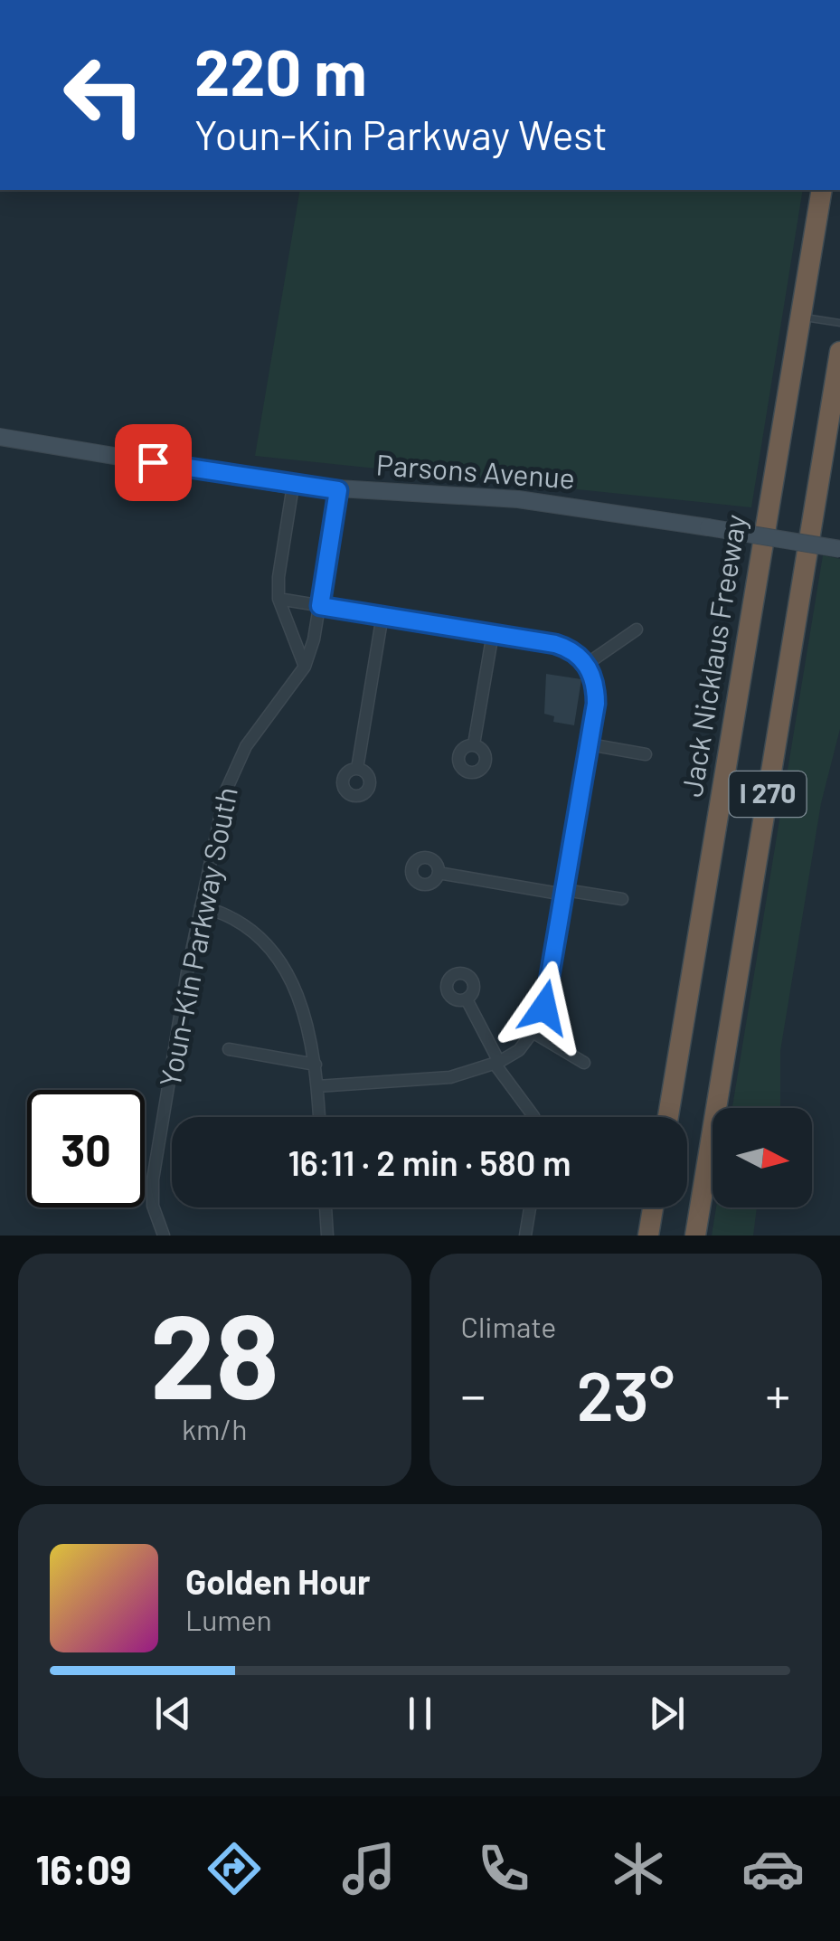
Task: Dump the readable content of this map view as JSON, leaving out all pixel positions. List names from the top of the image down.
{
  "streets": {
    "highway": ["Jack Nicklaus Freeway", "I 270"],
    "street": ["Parsons Avenue", "Youn-Kin Parkway South"]
  },
  "crossings": [
    ["Parsons Avenue", "Youn-Kin Parkway South"]
  ],
  "north": "right",
  "page": {
    "turn": ["220 m", "Youn-Kin Parkway West"],
    "limit": "30",
    "trip": "16:11 · 2 min · 580 m",
    "tile": [
      ["28", "km/h"],
      "Climate"
    ],
    "heat": ["−", "23°", "+"],
    "song": ["Golden Hour", "Lumen"],
    "tabs": "16:09"
  }
}
